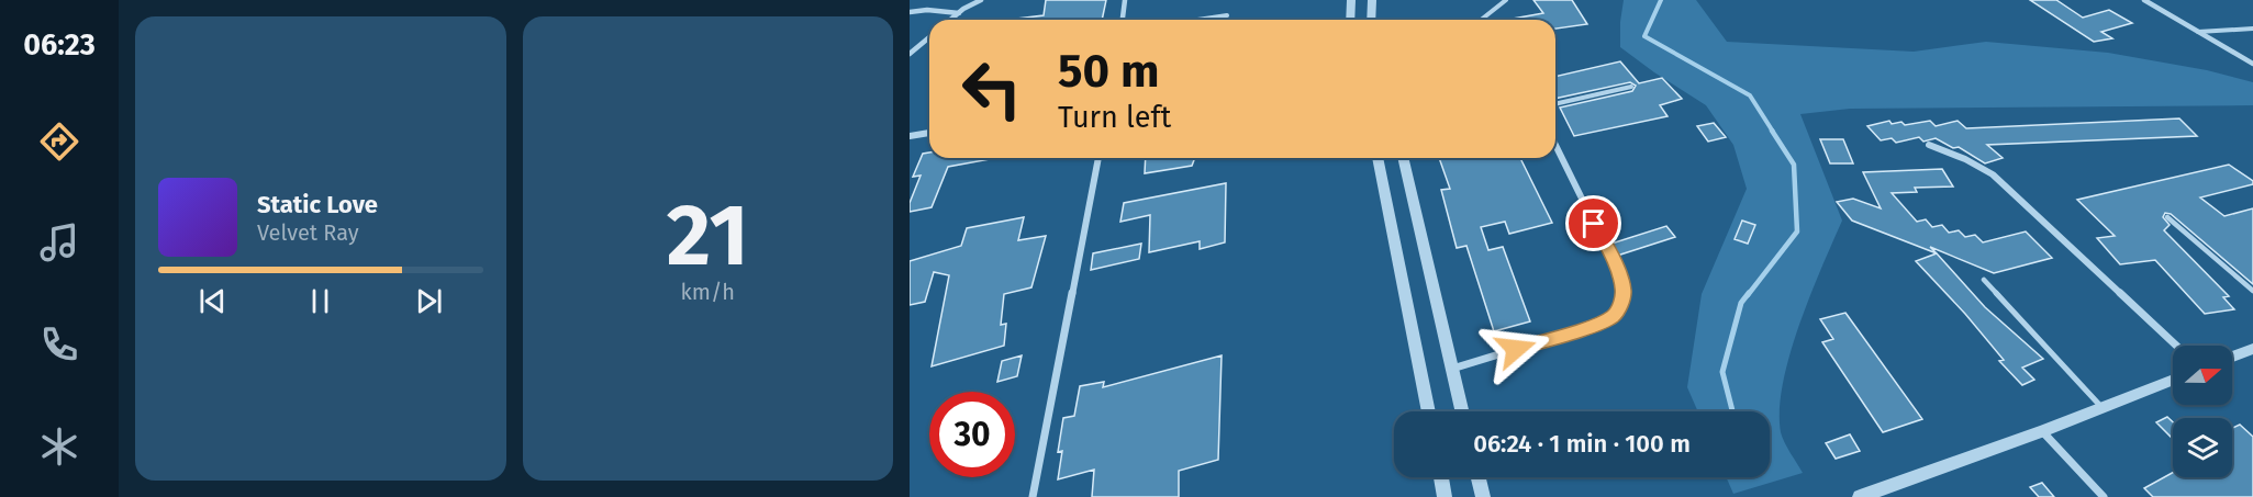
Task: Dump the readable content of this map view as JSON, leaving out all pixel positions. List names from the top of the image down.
{
  "north": "right",
  "page": {
    "tabs": "06:23",
    "tile": ["21", "km/h"],
    "turn": ["50 m", "Turn left"],
    "song": ["Static Love", "Velvet Ray"],
    "limit": "30",
    "trip": "06:24 · 1 min · 100 m"
  }
}
